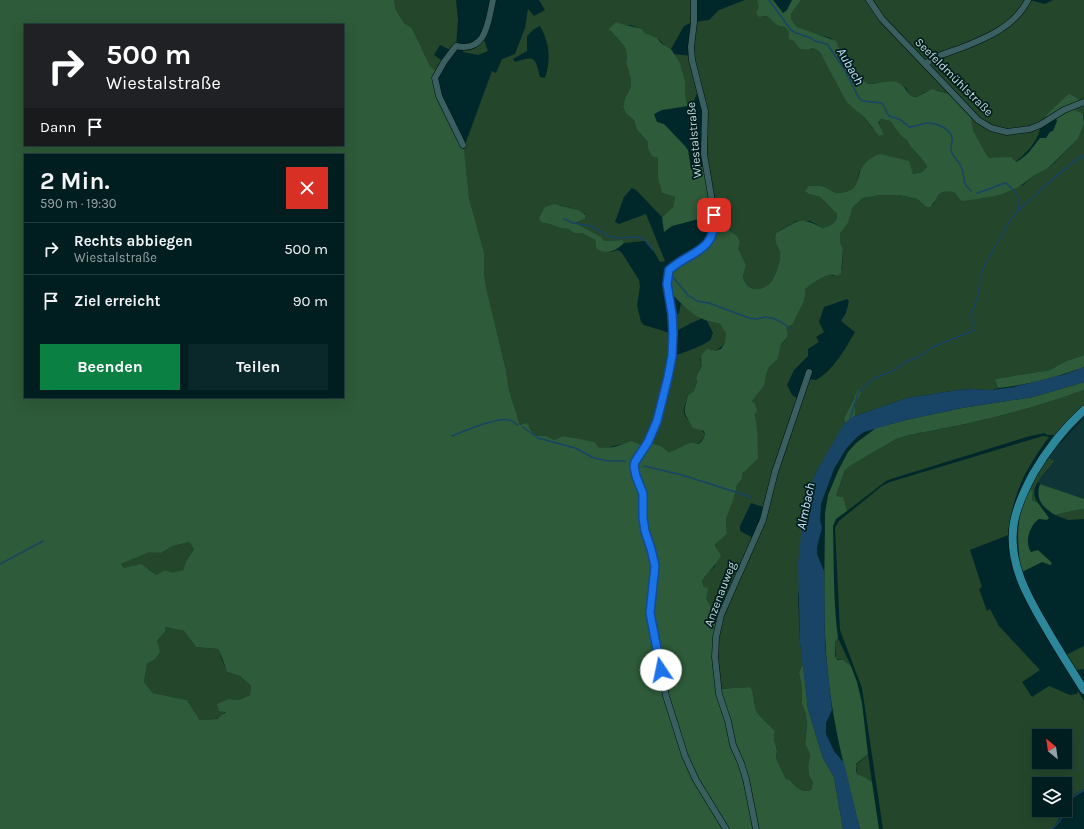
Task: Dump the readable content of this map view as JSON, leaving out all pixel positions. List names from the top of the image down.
{
  "streets": {
    "street": ["Seefeldmühlstraße", "Wiestalstraße", "Anzenauweg"]
  },
  "water": ["Aubach", "Almbach"],
  "north": "top left",
  "page": {
    "turn": ["500 m", "Wiestalstraße"],
    "then": "Dann",
    "heading": ["2 Min.", "590 m · 19:30"],
    "list": [
      {
        "name": "Rechts abbiegen",
        "note": "Wiestalstraße",
        "value": "500 m"
      },
      {
        "name": "Ziel erreicht",
        "value": "90 m"
      }
    ],
    "buttons": ["Beenden", "Teilen"]
  }
}
